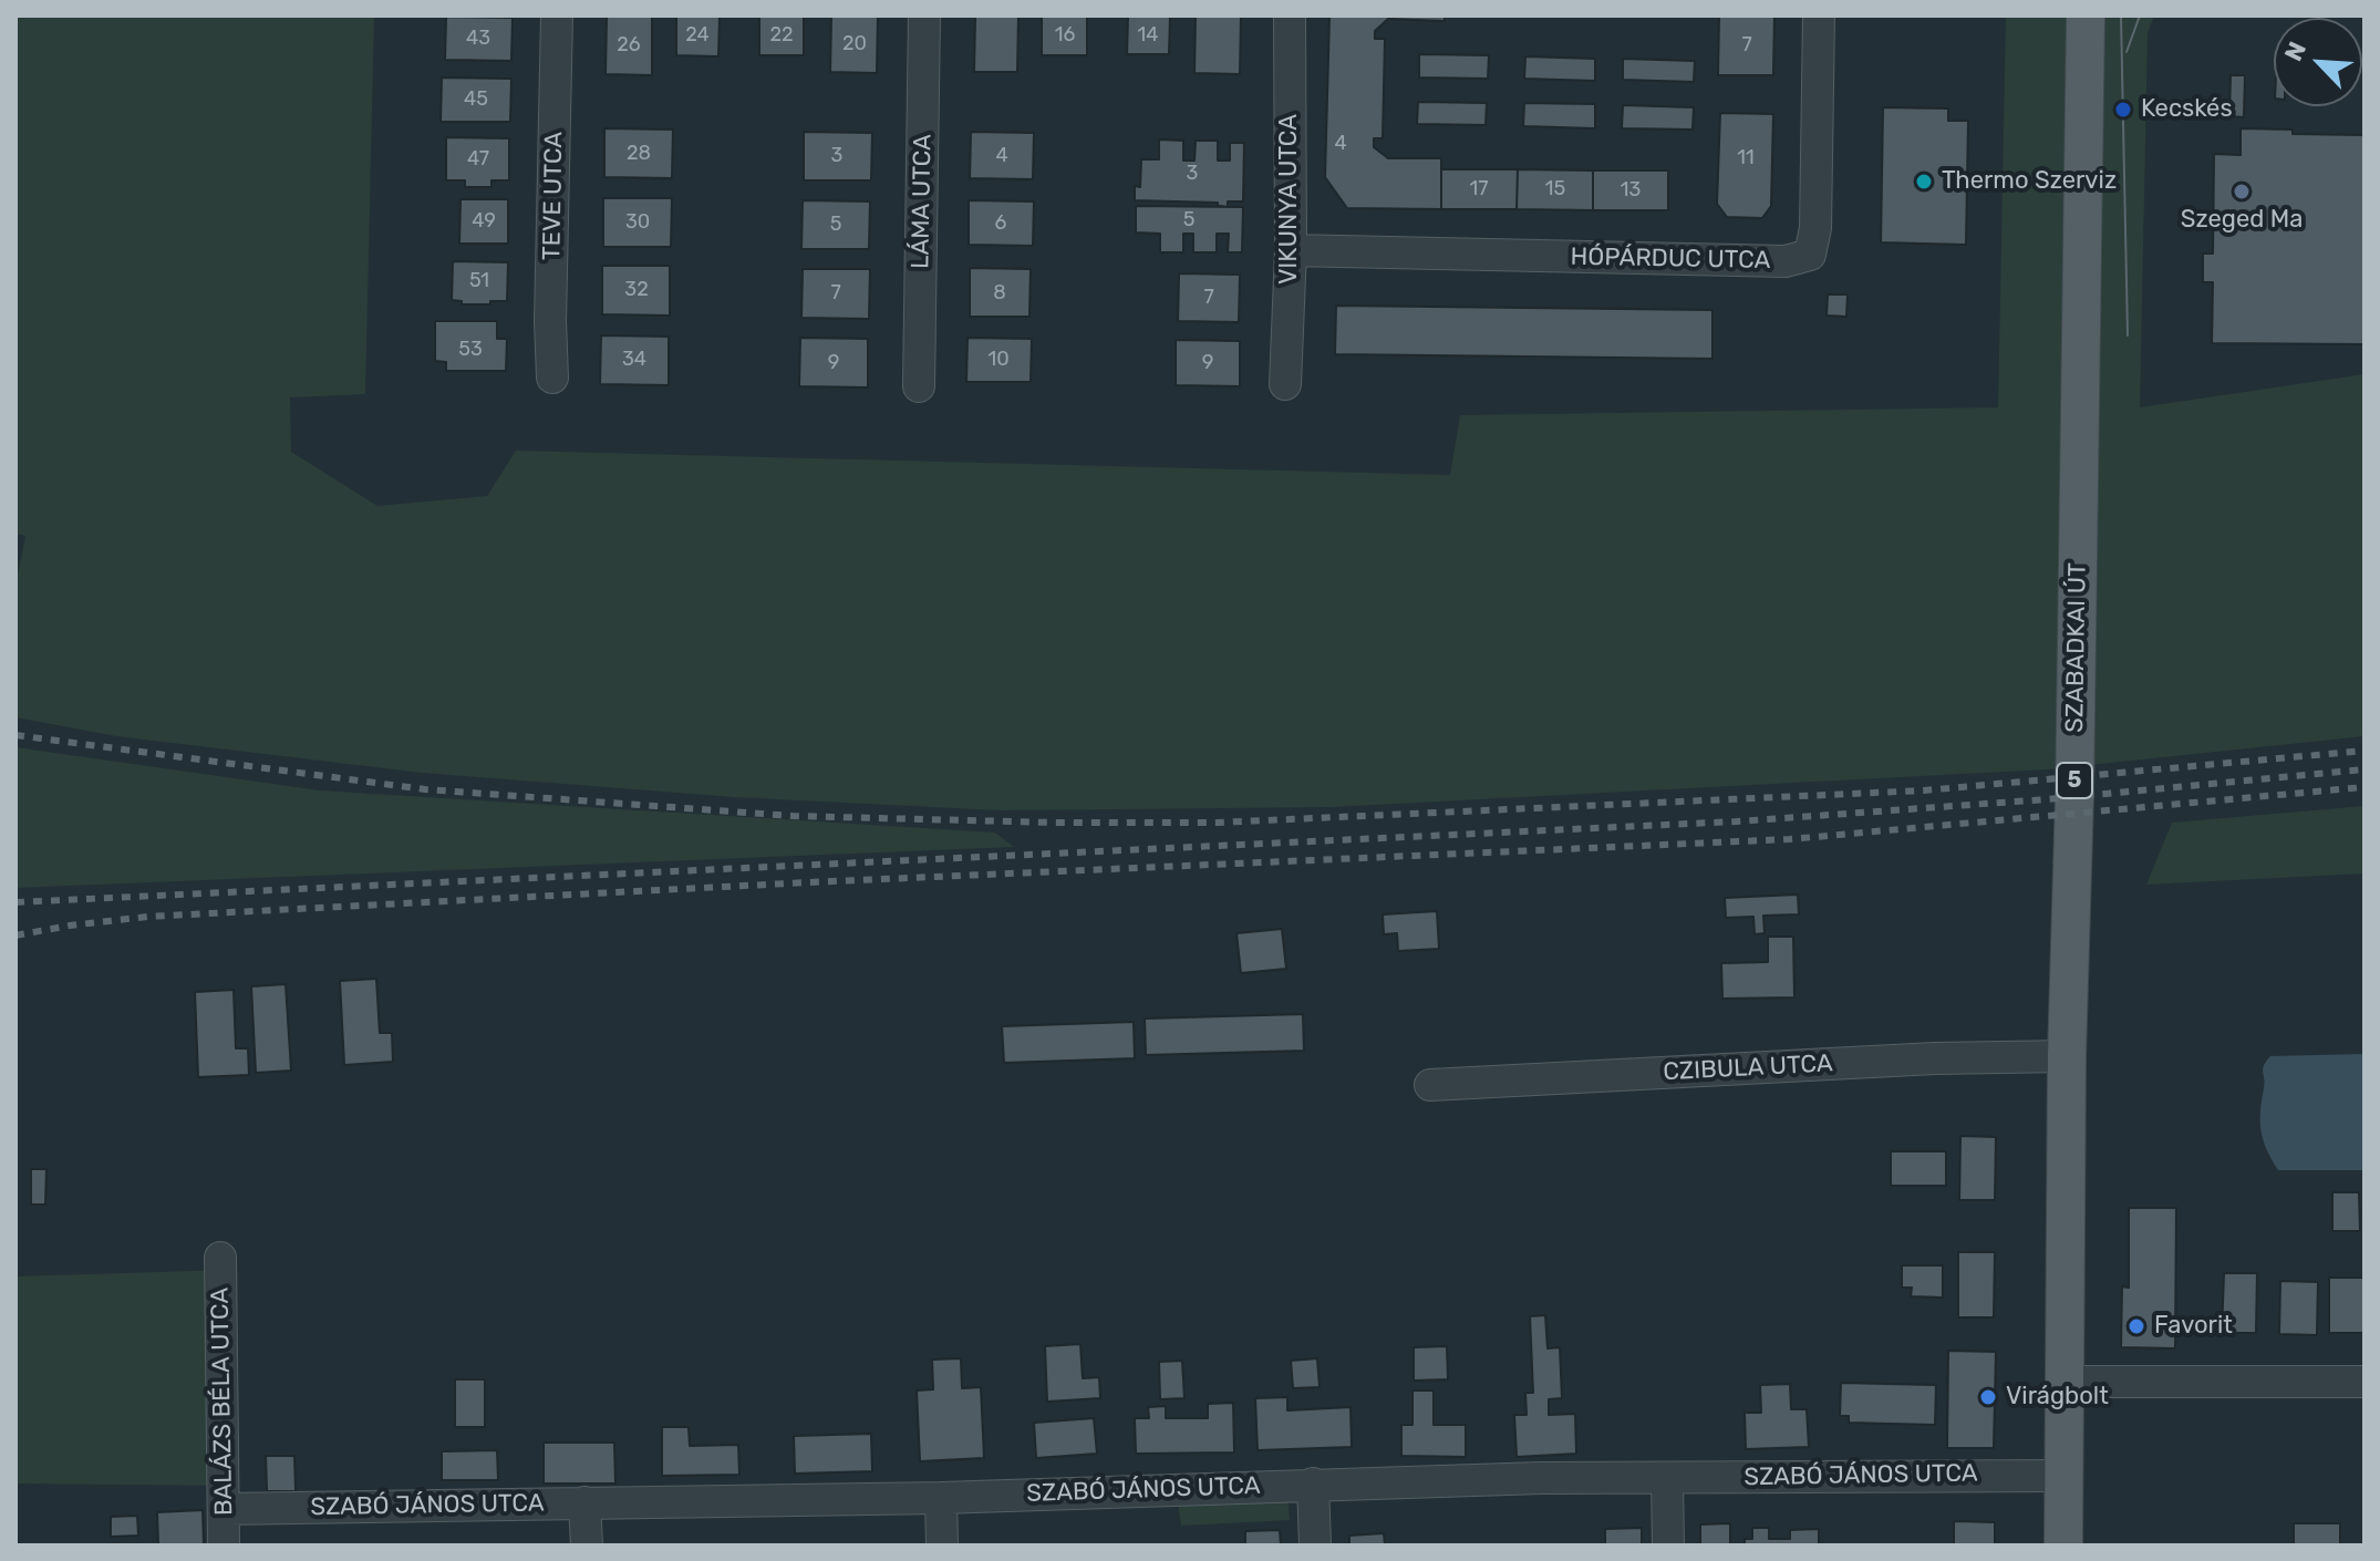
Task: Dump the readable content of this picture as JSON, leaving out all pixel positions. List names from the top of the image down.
{
  "streets": {
    "main road": ["SZABADKAI ÚT", "5"],
    "street": [
      "TEVE UTCA",
      "VIKUNYA UTCA",
      "LÁMA UTCA",
      "HÓPÁRDUC UTCA",
      "CZIBULA UTCA",
      "BALÁZS BÉLA UTCA",
      "SZABÓ JÁNOS UTCA"
    ]
  },
  "crossings": [
    ["VIKUNYA UTCA", "HÓPÁRDUC UTCA"],
    ["SZABADKAI ÚT", "CZIBULA UTCA"],
    ["SZABADKAI ÚT", "SZABÓ JÁNOS UTCA"],
    ["BALÁZS BÉLA UTCA", "SZABÓ JÁNOS UTCA"]
  ],
  "places": [
    "Kecskés",
    "Thermo Szerviz",
    "Szeged Ma",
    "Favorit",
    "Virágbolt"
  ],
  "house_numbers": [
    "24",
    "22",
    "16",
    "14",
    "43",
    "20",
    "26",
    "7",
    "45",
    "4",
    "28",
    "3",
    "4",
    "11",
    "47",
    "3",
    "17",
    "15",
    "13",
    "5",
    "49",
    "30",
    "6",
    "5",
    "51",
    "32",
    "7",
    "8",
    "7",
    "53",
    "34",
    "10",
    "9",
    "9"
  ],
  "north": "top left"
}
